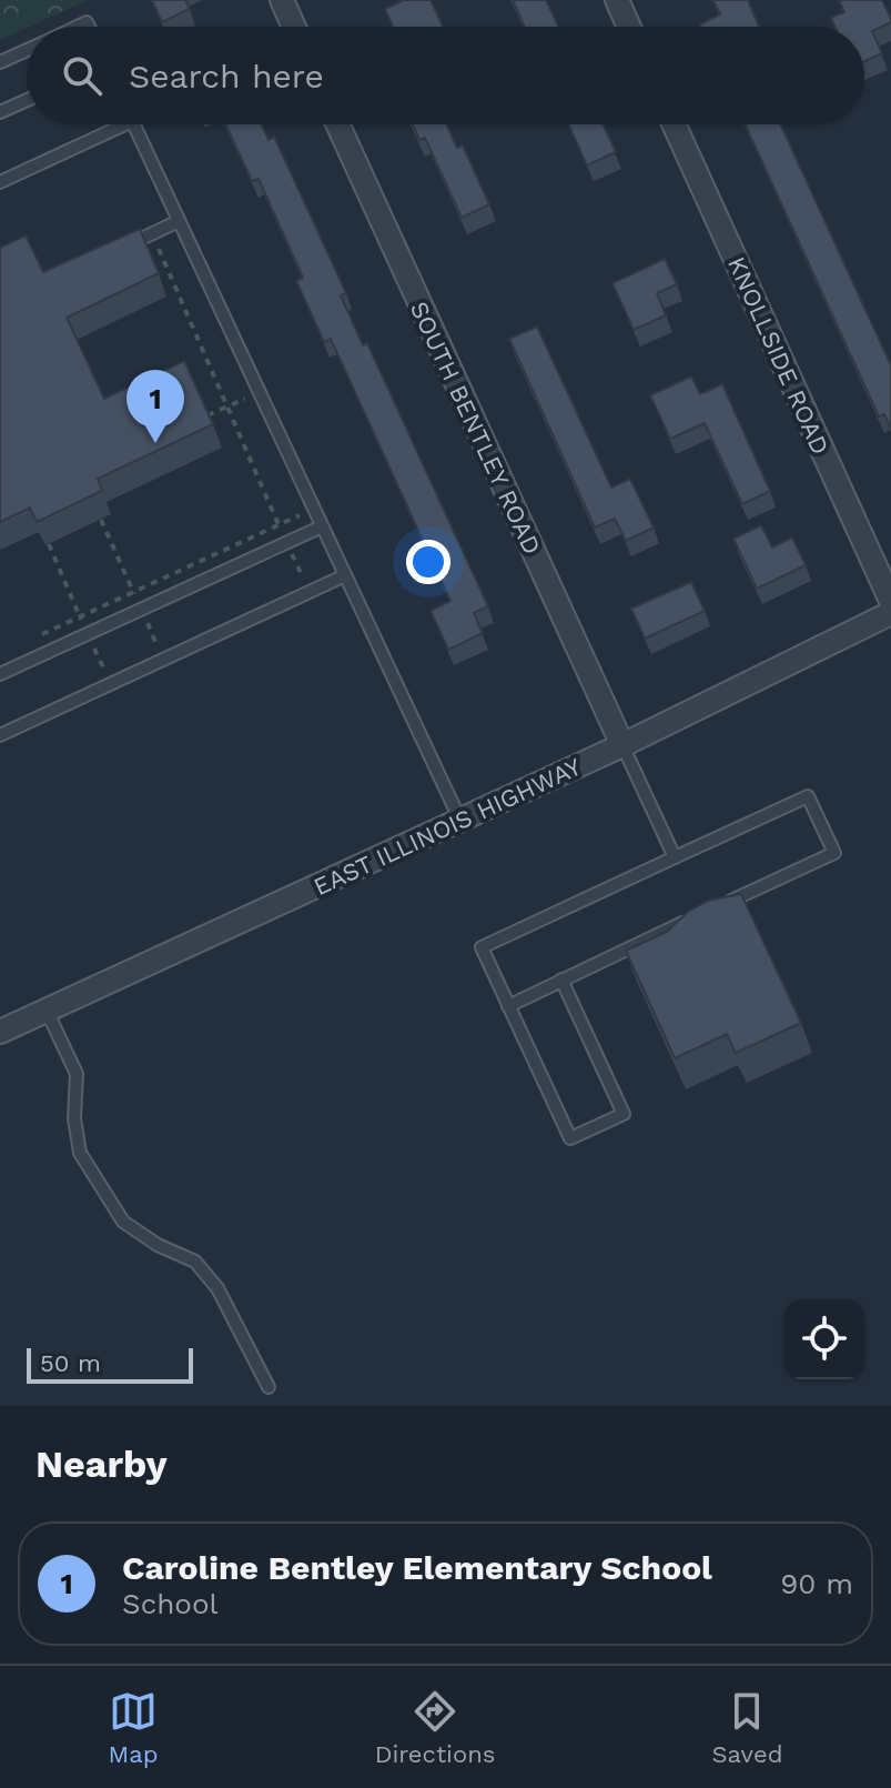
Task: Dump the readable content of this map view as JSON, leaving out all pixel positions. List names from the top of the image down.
{
  "streets": {
    "street": ["KNOLLSIDE ROAD", "SOUTH BENTLEY ROAD", "EAST ILLINOIS HIGHWAY"]
  },
  "crossings": [
    ["SOUTH BENTLEY ROAD", "EAST ILLINOIS HIGHWAY"]
  ],
  "scale_bar": "50 m",
  "page": {
    "search": "Search here",
    "pins": "1",
    "scale": "50 m",
    "heading": "Nearby",
    "list": [
      {
        "mark": "1",
        "name": "Caroline Bentley Elementary School",
        "note": "School",
        "value": "90 m"
      }
    ],
    "nav": ["Map", "Directions", "Saved"]
  }
}
